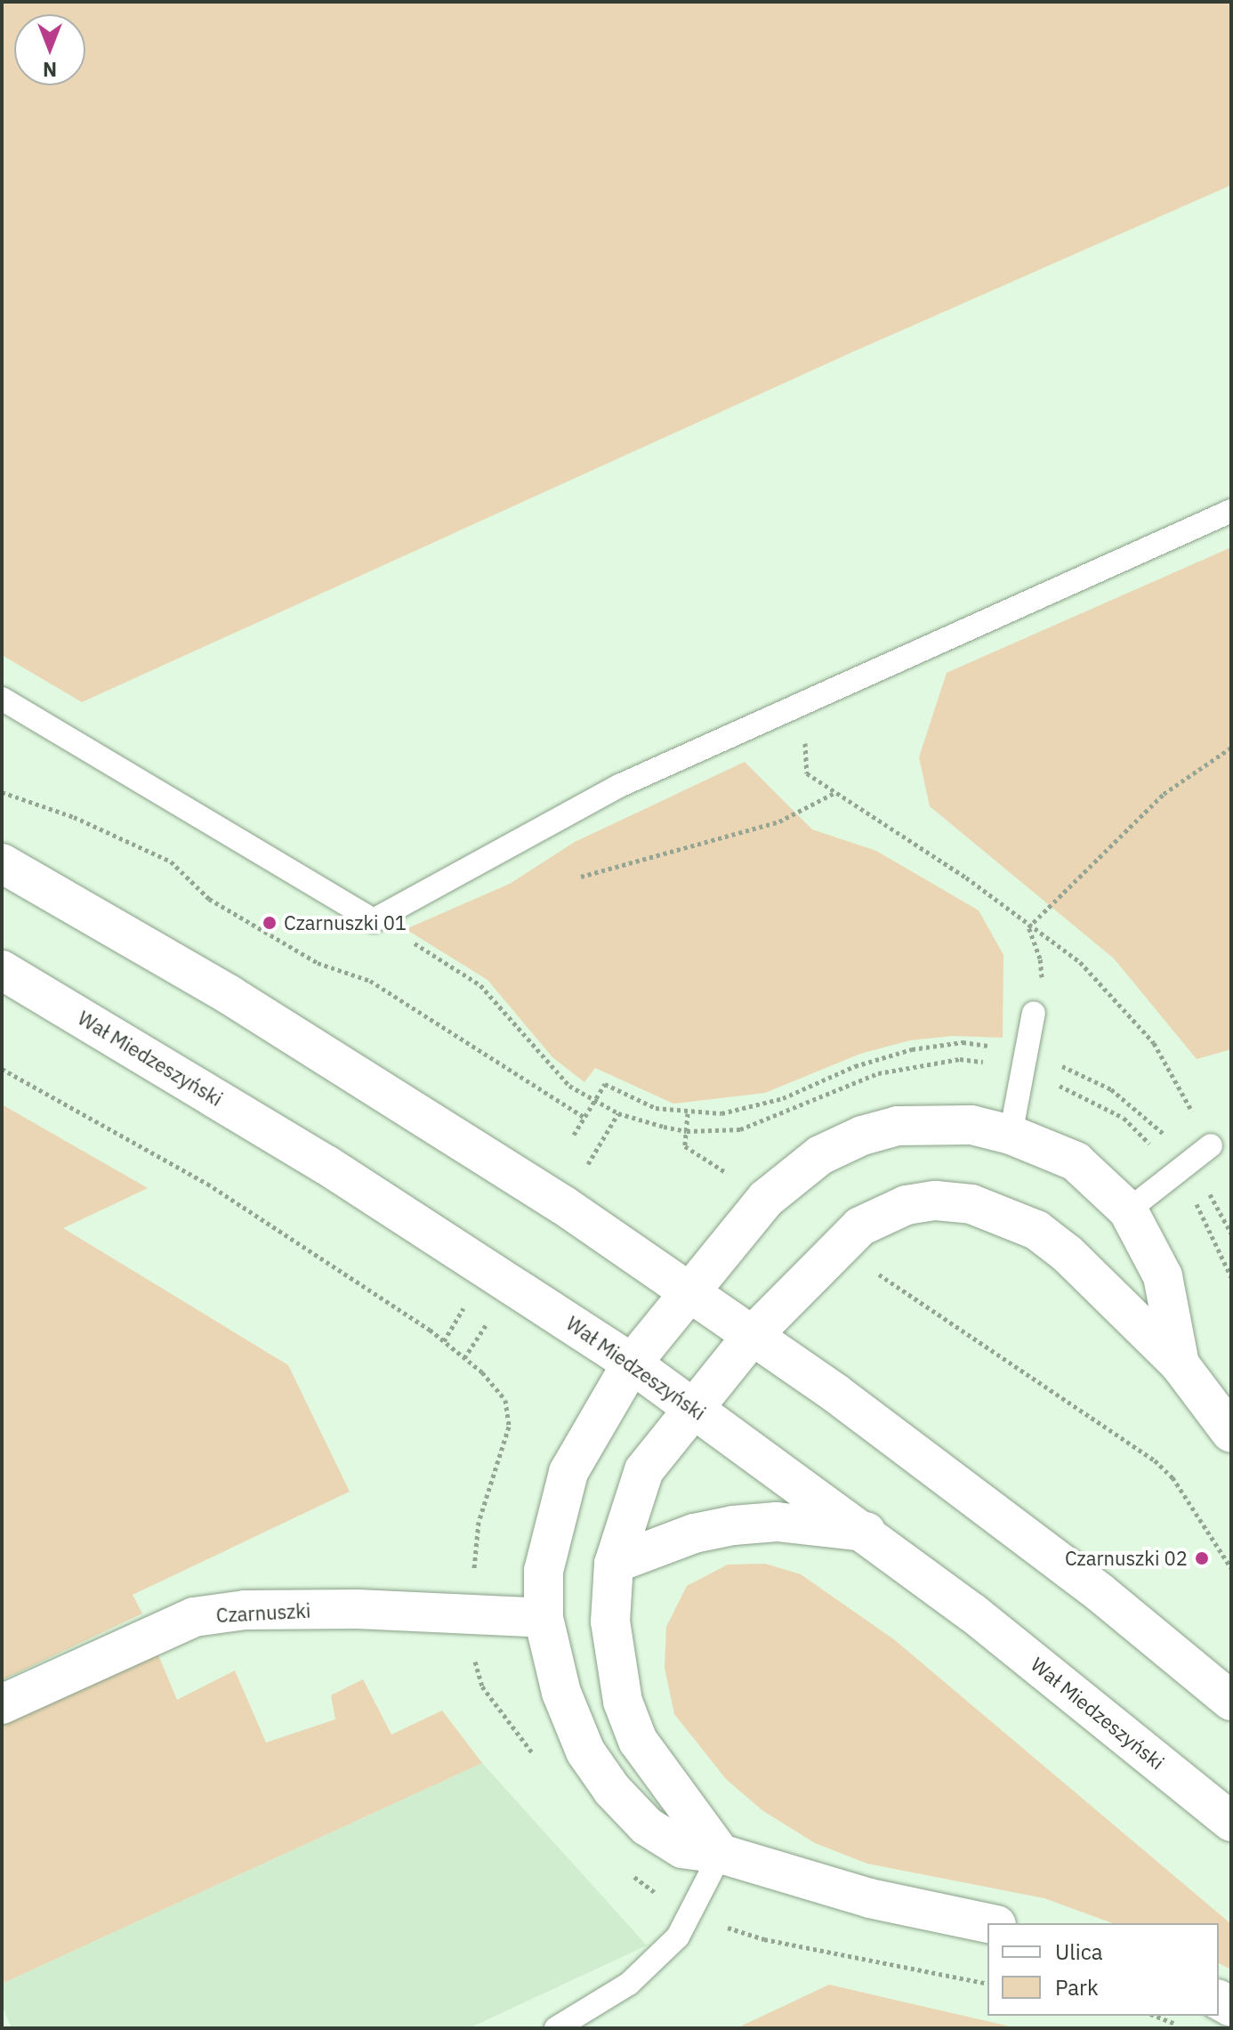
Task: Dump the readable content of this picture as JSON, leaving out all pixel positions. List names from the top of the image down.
{
  "streets": {
    "street": ["Wał Miedzeszyński", "Czarnuszki"]
  },
  "places": ["Czarnuszki 01", "Czarnuszki 02"],
  "legend": ["Ulica", "Park"],
  "north": "bottom"
}
